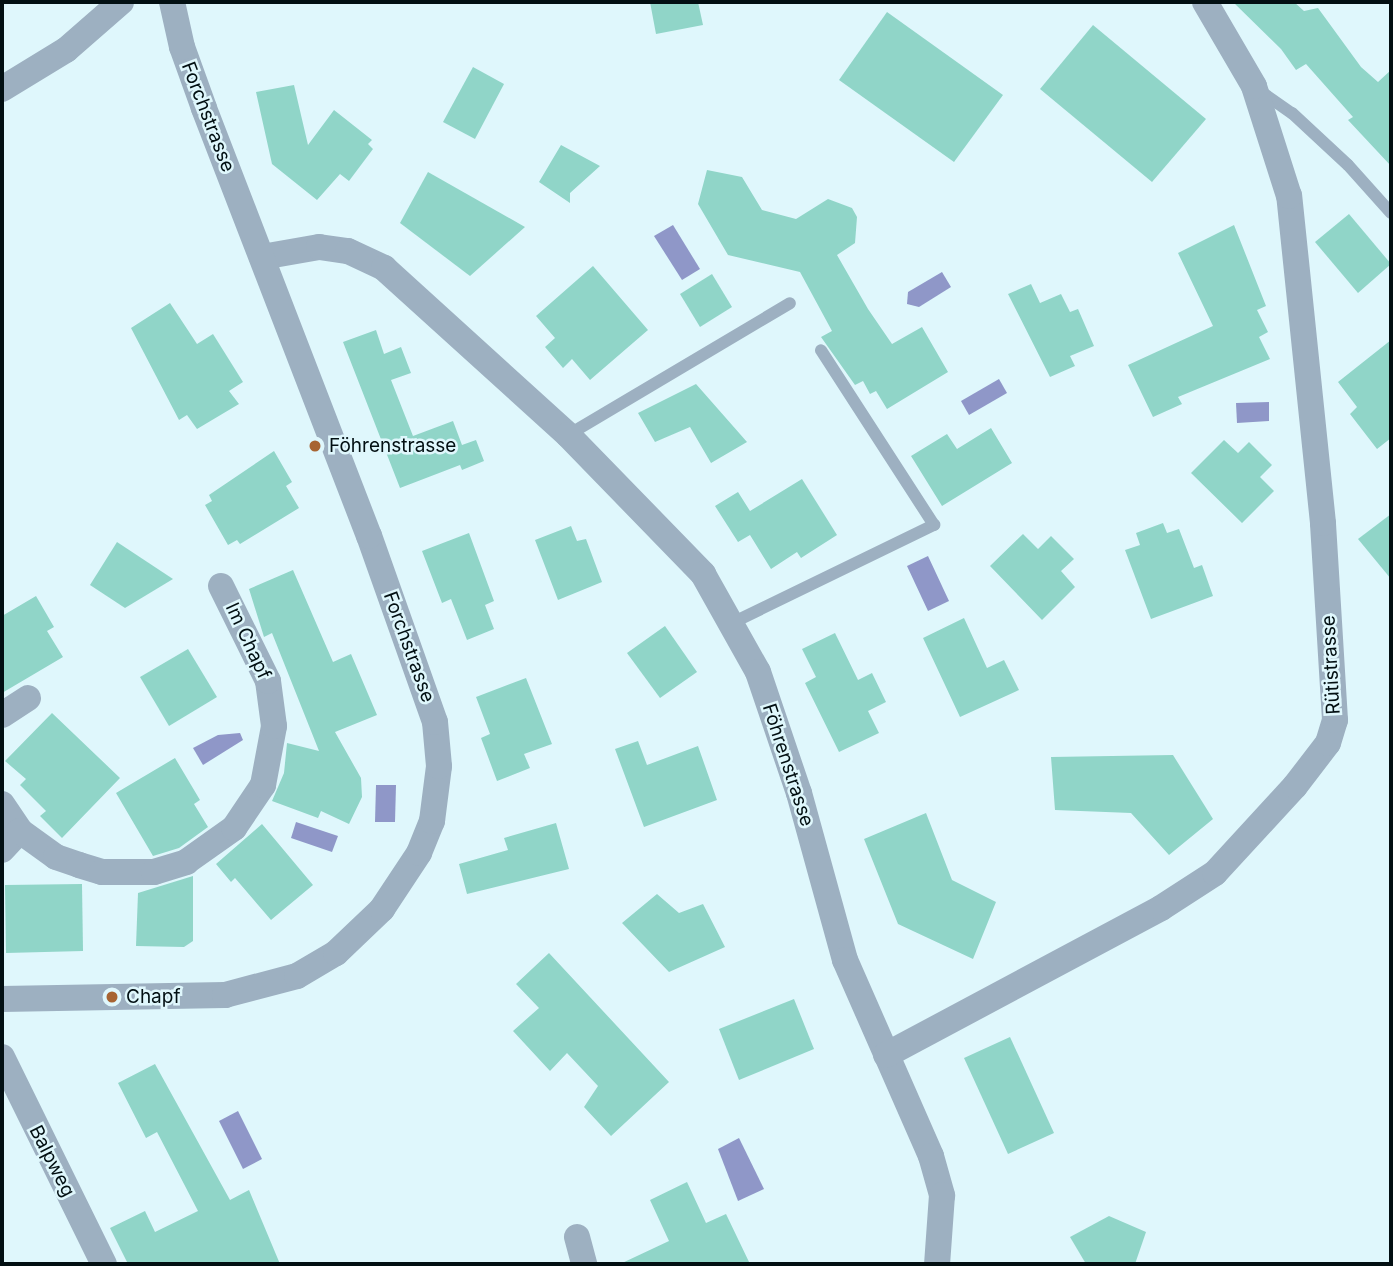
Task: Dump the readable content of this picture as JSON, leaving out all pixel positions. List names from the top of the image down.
{
  "streets": {
    "street": [
      "Forchstrasse",
      "Im Chapf",
      "Rütistrasse",
      "Föhrenstrasse",
      "Balpweg"
    ]
  },
  "crossings": [
    ["Forchstrasse", "Föhrenstrasse"],
    ["Rütistrasse", "Föhrenstrasse"]
  ],
  "places": ["Föhrenstrasse", "Chapf"]
}
